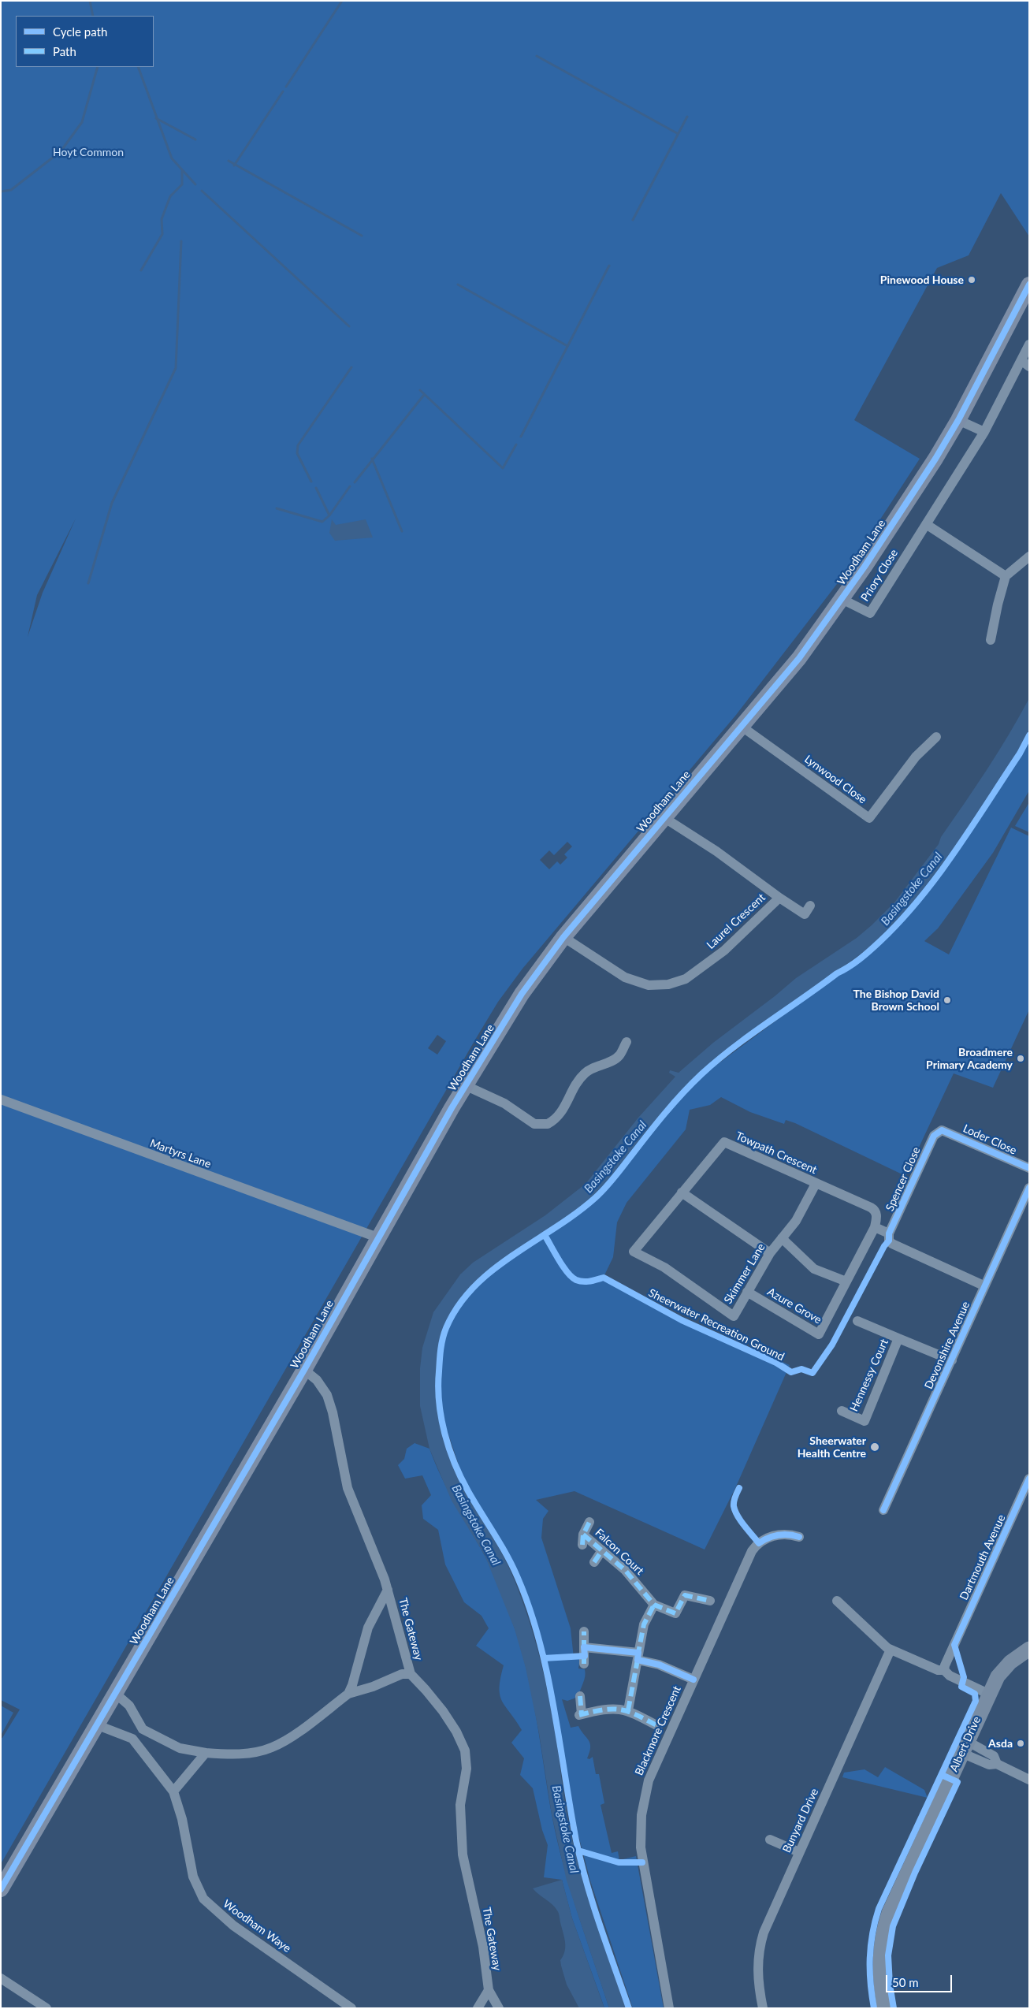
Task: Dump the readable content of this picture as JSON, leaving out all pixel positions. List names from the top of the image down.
{
  "streets": {
    "main road": ["Woodham Lane"],
    "street": [
      "Priory Close",
      "Lynwood Close",
      "Laurel Crescent",
      "Loder Close",
      "Towpath Crescent",
      "Martyrs Lane",
      "Spencer Close",
      "Skimmer Lane",
      "Azure Grove",
      "Devonshire Avenue",
      "Hennessy Court",
      "Falcon Court",
      "Dartmouth Avenue",
      "The Gateway",
      "Blackmore Crescent",
      "Albert Drive",
      "Bunyard Drive",
      "Woodham Waye"
    ],
    "cycle path": ["Sheerwater Recreation Ground"]
  },
  "crossings": [
    ["Woodham Lane", "Priory Close"],
    ["Woodham Lane", "Lynwood Close"],
    ["Woodham Lane", "Laurel Crescent"],
    ["Woodham Lane", "Martyrs Lane"],
    ["Woodham Lane", "The Gateway"],
    ["Loder Close", "Spencer Close"],
    ["Towpath Crescent", "Skimmer Lane"],
    ["Skimmer Lane", "Azure Grove"],
    ["Devonshire Avenue", "Hennessy Court"]
  ],
  "water": ["Basingstoke Canal"],
  "parks": ["Hoyt Common"],
  "places": [
    "Pinewood House",
    "The Bishop David Brown School",
    "Broadmere Primary Academy",
    "Sheerwater Health Centre",
    "Asda"
  ],
  "legend": ["Cycle path", "Path"],
  "scale_bar": "50 m"
}
